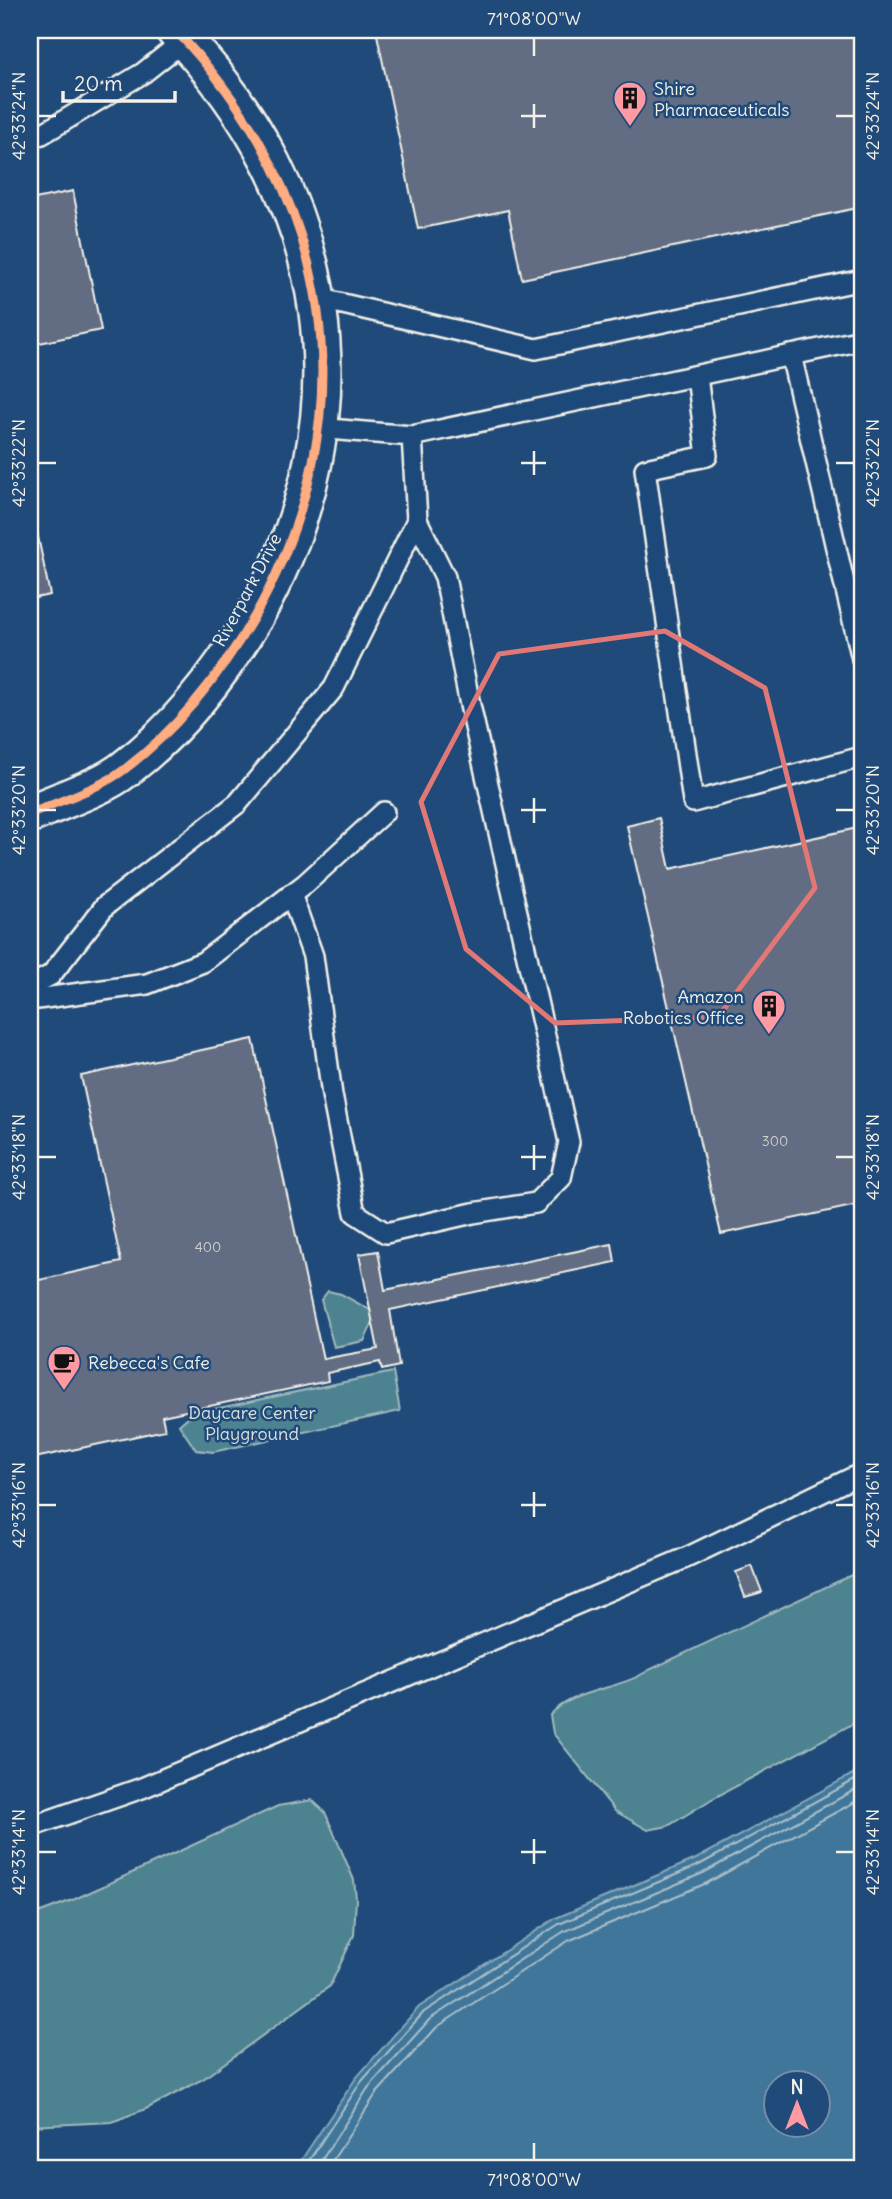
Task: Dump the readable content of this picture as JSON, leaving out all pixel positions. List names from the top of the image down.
{
  "streets": {
    "street": ["Riverpark Drive"]
  },
  "parks": ["Daycare Center Playground"],
  "places": {
    "building": ["Shire Pharmaceuticals", "Amazon Robotics Office"],
    "cafe": ["Rebecca's Cafe"]
  },
  "house_numbers": ["300", "400"],
  "scale_bar": "20 m",
  "north": "top",
  "coordinates": [
    "71°08'00\"W",
    "42°33'24\"N",
    "42°33'22\"N",
    "42°33'20\"N",
    "42°33'18\"N",
    "42°33'16\"N",
    "42°33'14\"N"
  ]
}
